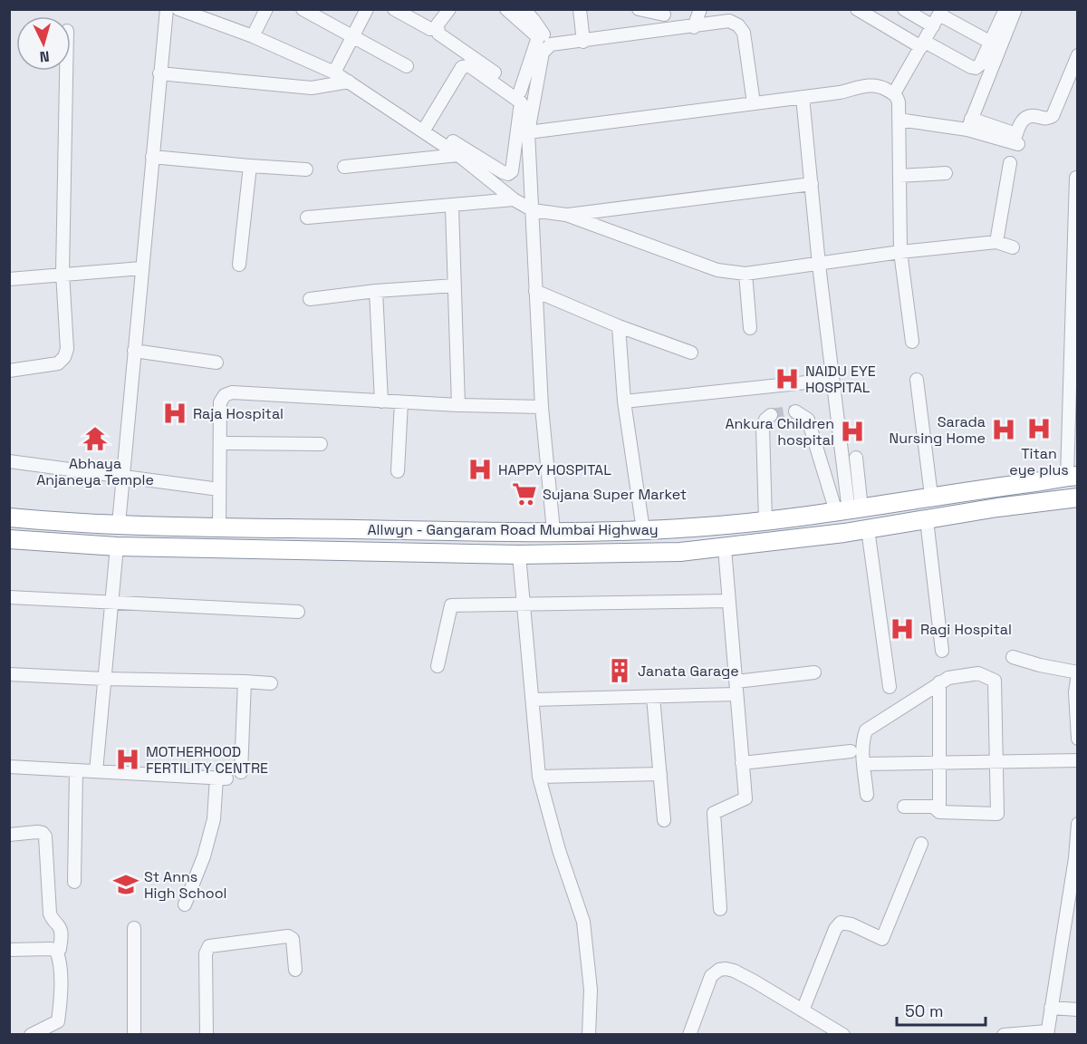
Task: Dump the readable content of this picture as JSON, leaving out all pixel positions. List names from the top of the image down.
{
  "streets": {
    "highway": ["Allwyn - Gangaram Road Mumbai Highway"]
  },
  "places": {
    "hospital": [
      "NAIDU EYE HOSPITAL",
      "Raja Hospital",
      "Titan eye plus",
      "Sarada Nursing Home",
      "Ankura Children hospital",
      "HAPPY HOSPITAL",
      "Ragi Hospital",
      "MOTHERHOOD FERTILITY CENTRE"
    ],
    "temple": ["Abhaya Anjaneya Temple"],
    "supermarket": ["Sujana Super Market"],
    "building": ["Janata Garage"],
    "school or university": ["St Anns High School"]
  },
  "scale_bar": "50 m",
  "north": "bottom"
}
